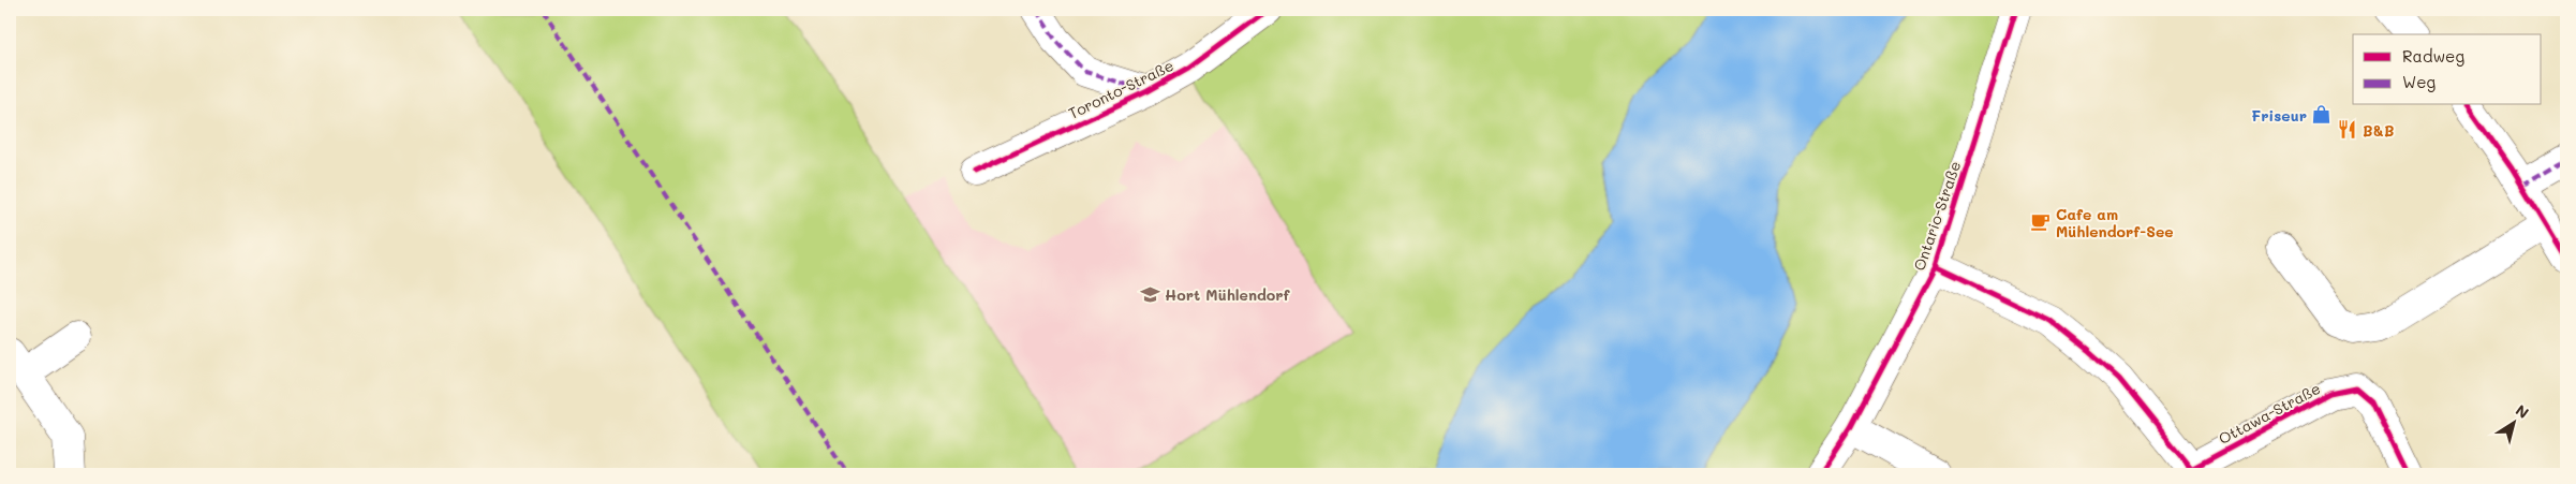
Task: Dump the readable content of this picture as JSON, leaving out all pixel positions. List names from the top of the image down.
{
  "streets": {
    "street": ["Toronto-Straße", "Ontario-Straße", "Ottawa-Straße"]
  },
  "crossings": [
    ["Ontario-Straße", "Ottawa-Straße"]
  ],
  "places": {
    "shop": ["Friseur"],
    "restaurant": ["B&B"],
    "cafe": ["Cafe am Mühlendorf-See"],
    "school or university": ["Hort Mühlendorf"]
  },
  "legend": ["Radweg", "Weg"],
  "north": "top right"
}
